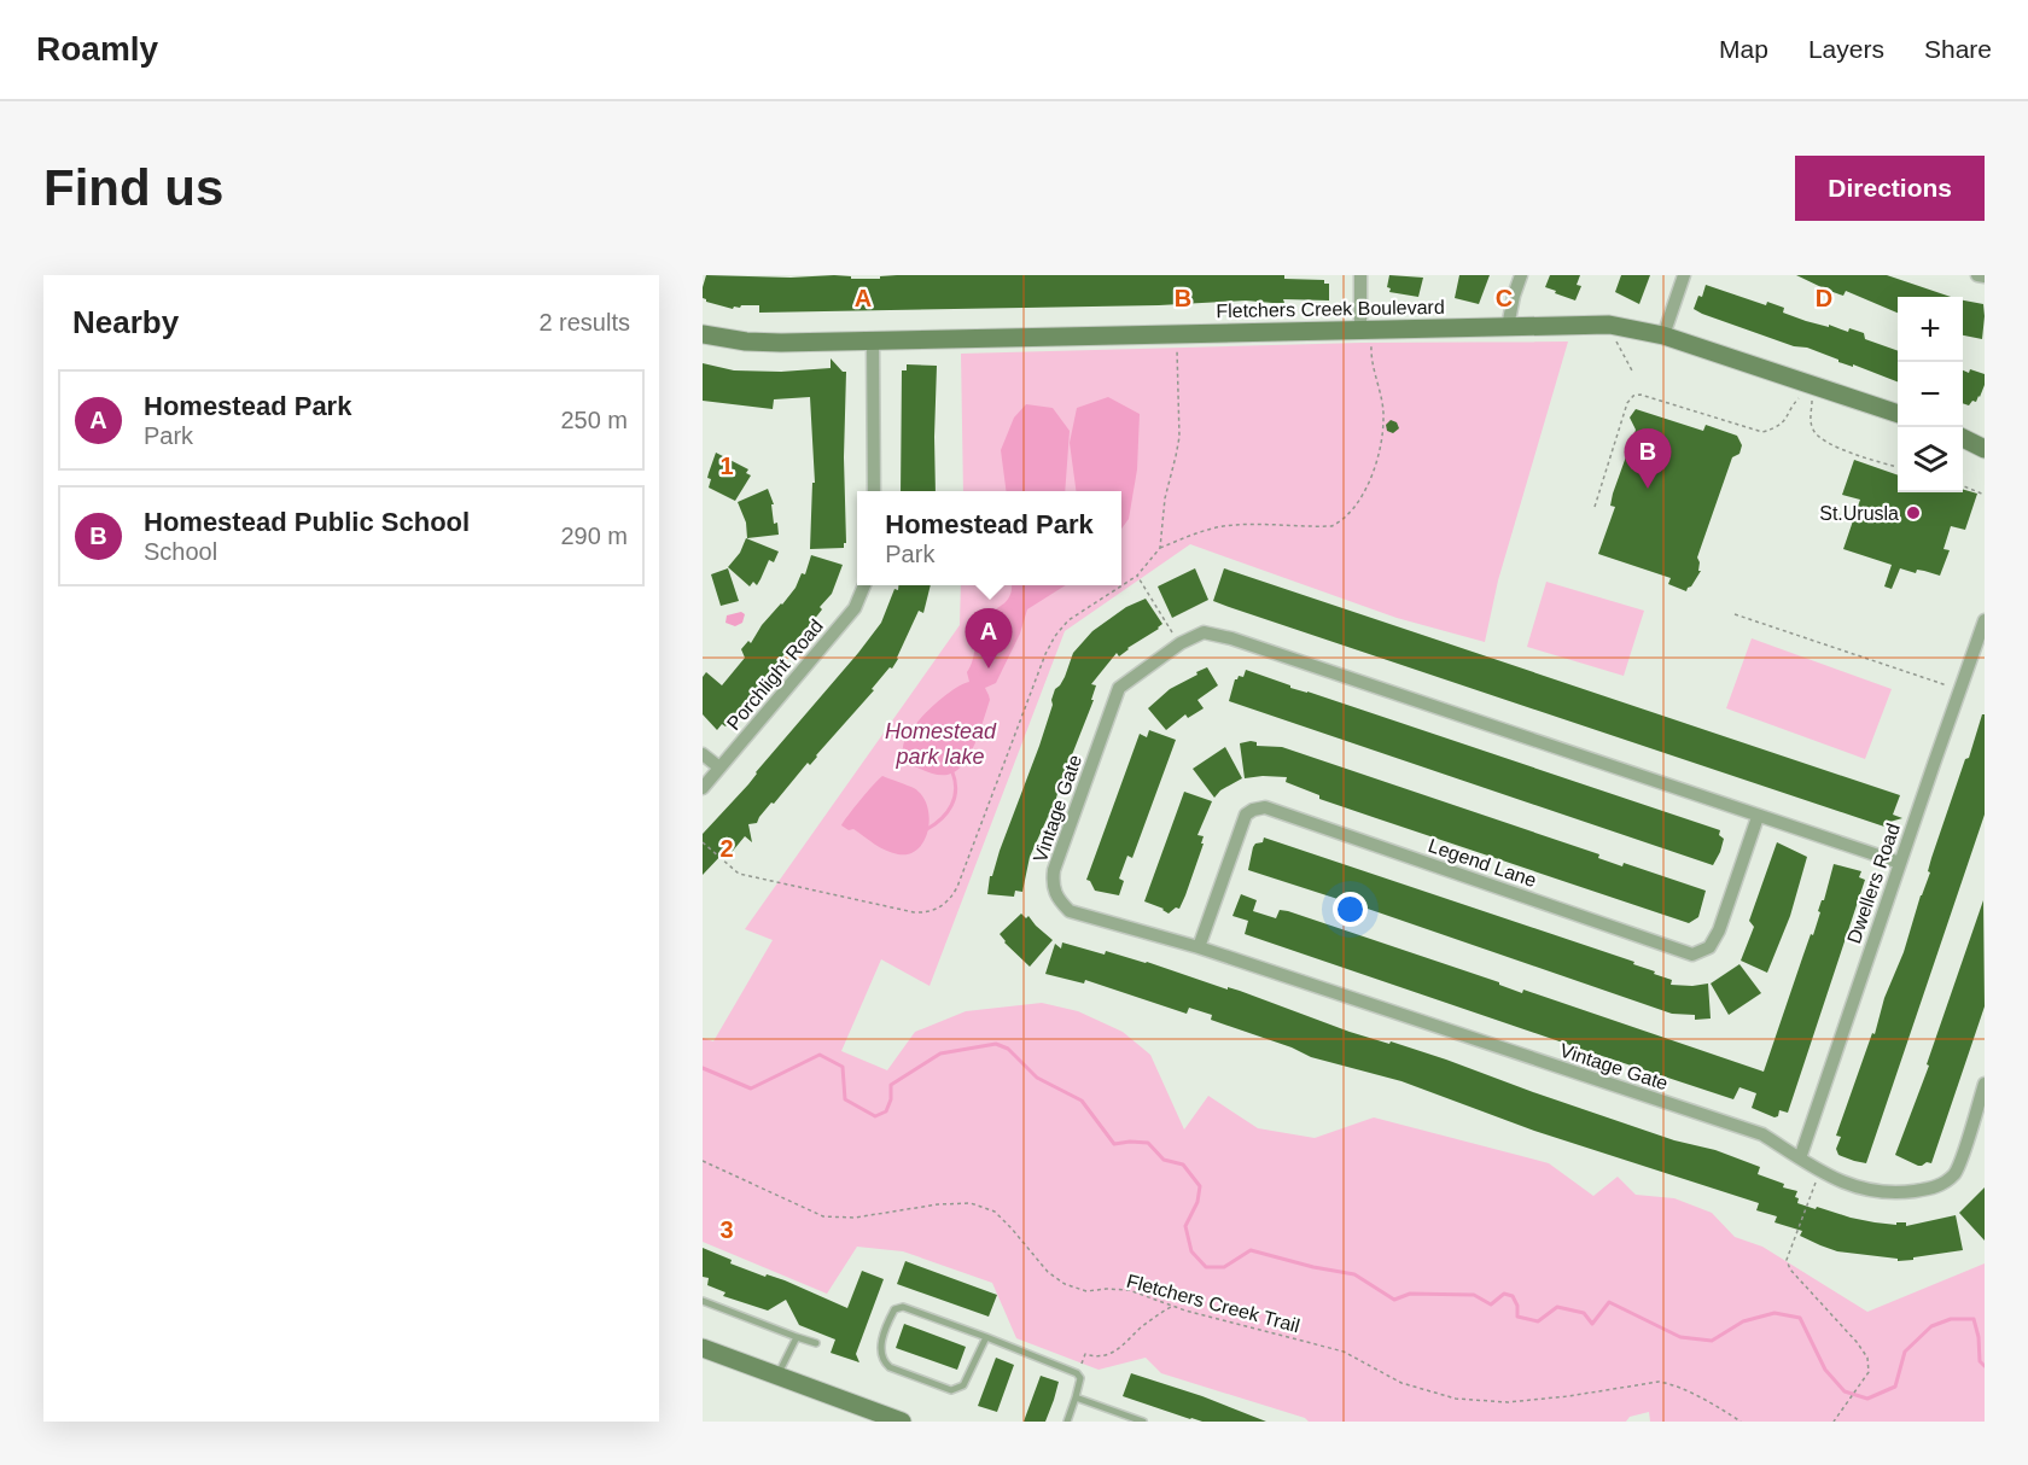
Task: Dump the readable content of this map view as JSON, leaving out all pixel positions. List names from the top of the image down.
{
  "streets": {
    "street": [
      "Fletchers Creek Boulevard",
      "Porchlight Road",
      "Vintage Gate",
      "Legend Lane",
      "Dwellers Road"
    ],
    "path": ["Fletchers Creek Trail"]
  },
  "crossings": [
    ["Vintage Gate", "Legend Lane"],
    ["Vintage Gate", "Dwellers Road"]
  ],
  "water": ["Homestead park lake"],
  "places": ["St.Urusla"],
  "page": {
    "header": "Roamly",
    "nav": ["Map", "Layers", "Share"],
    "buttons": "Directions",
    "title": "Find us",
    "heading": ["Nearby", "2 results"],
    "map_buttons": ["+", "−"],
    "list": [
      {
        "mark": "A",
        "name": "Homestead Park",
        "note": "Park",
        "value": "250 m"
      },
      {
        "mark": "B",
        "name": "Homestead Public School",
        "note": "School",
        "value": "290 m"
      }
    ],
    "pins": ["B", "A"],
    "popup": ["Homestead Park", "Park"]
  },
  "grid": {
    "columns": [
      "A",
      "B",
      "C",
      "D"
    ],
    "rows": ["1", "2", "3"]
  }
}
